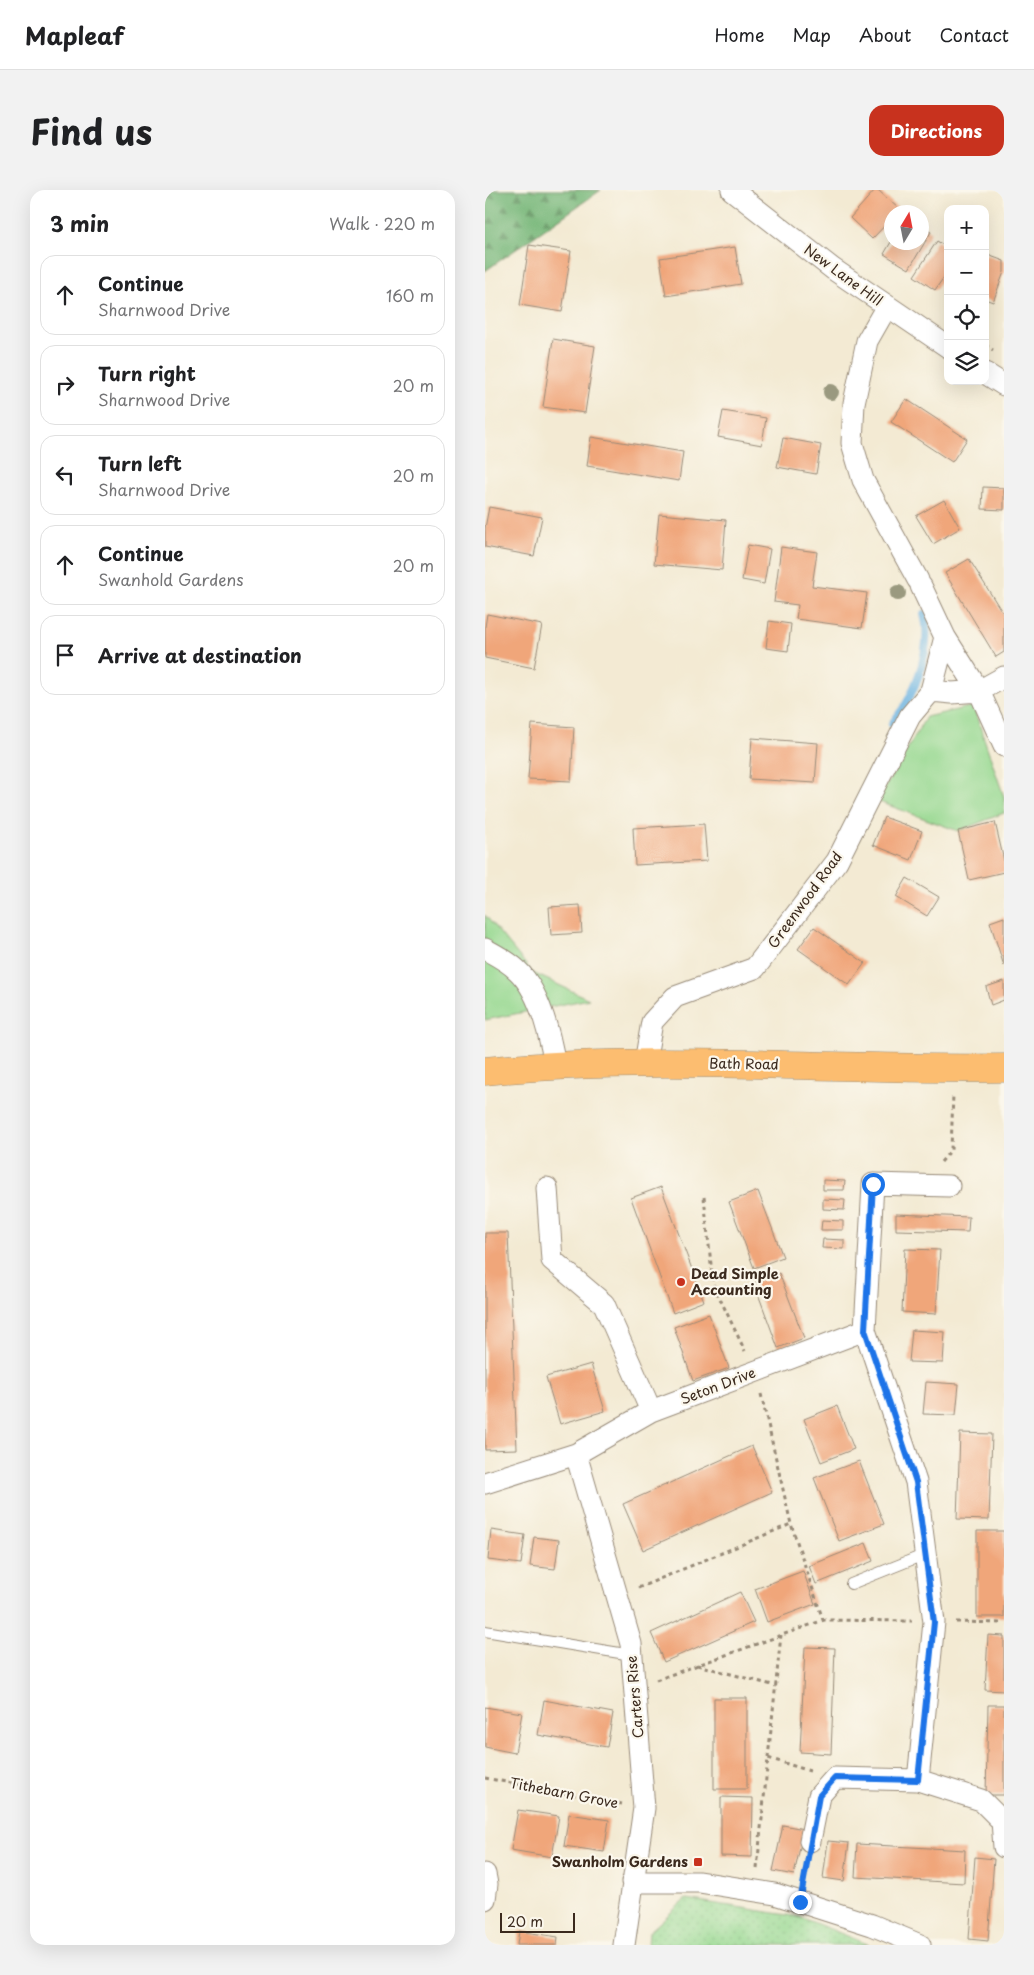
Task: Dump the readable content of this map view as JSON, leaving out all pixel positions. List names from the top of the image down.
{
  "streets": {
    "main road": ["Bath Road"],
    "street": [
      "New Lane Hill",
      "Greenwood Road",
      "Seton Drive",
      "Carters Rise"
    ],
    "path": ["Tithebarn Grove"]
  },
  "crossings": [
    ["New Lane Hill", "Greenwood Road"],
    ["Greenwood Road", "Bath Road"],
    ["Seton Drive", "Carters Rise"],
    ["Carters Rise", "Tithebarn Grove"]
  ],
  "places": {
    "other": ["Dead Simple Accounting"],
    "transit": ["Swanholm Gardens"]
  },
  "scale_bar": "20 m",
  "north": "top",
  "page": {
    "header": "Mapleaf",
    "nav": [
      "Home",
      "Map",
      "About",
      "Contact"
    ],
    "title": "Find us",
    "buttons": "Directions",
    "heading": ["3 min", "Walk · 220 m"],
    "map_buttons": ["+", "−"],
    "list": [
      ["Continue", "Sharnwood Drive", "160 m"],
      ["Turn right", "Sharnwood Drive", "20 m"],
      ["Turn left", "Sharnwood Drive", "20 m"],
      ["Continue", "Swanhold Gardens", "20 m"],
      "Arrive at destination"
    ],
    "scale": "20 m"
  }
}
